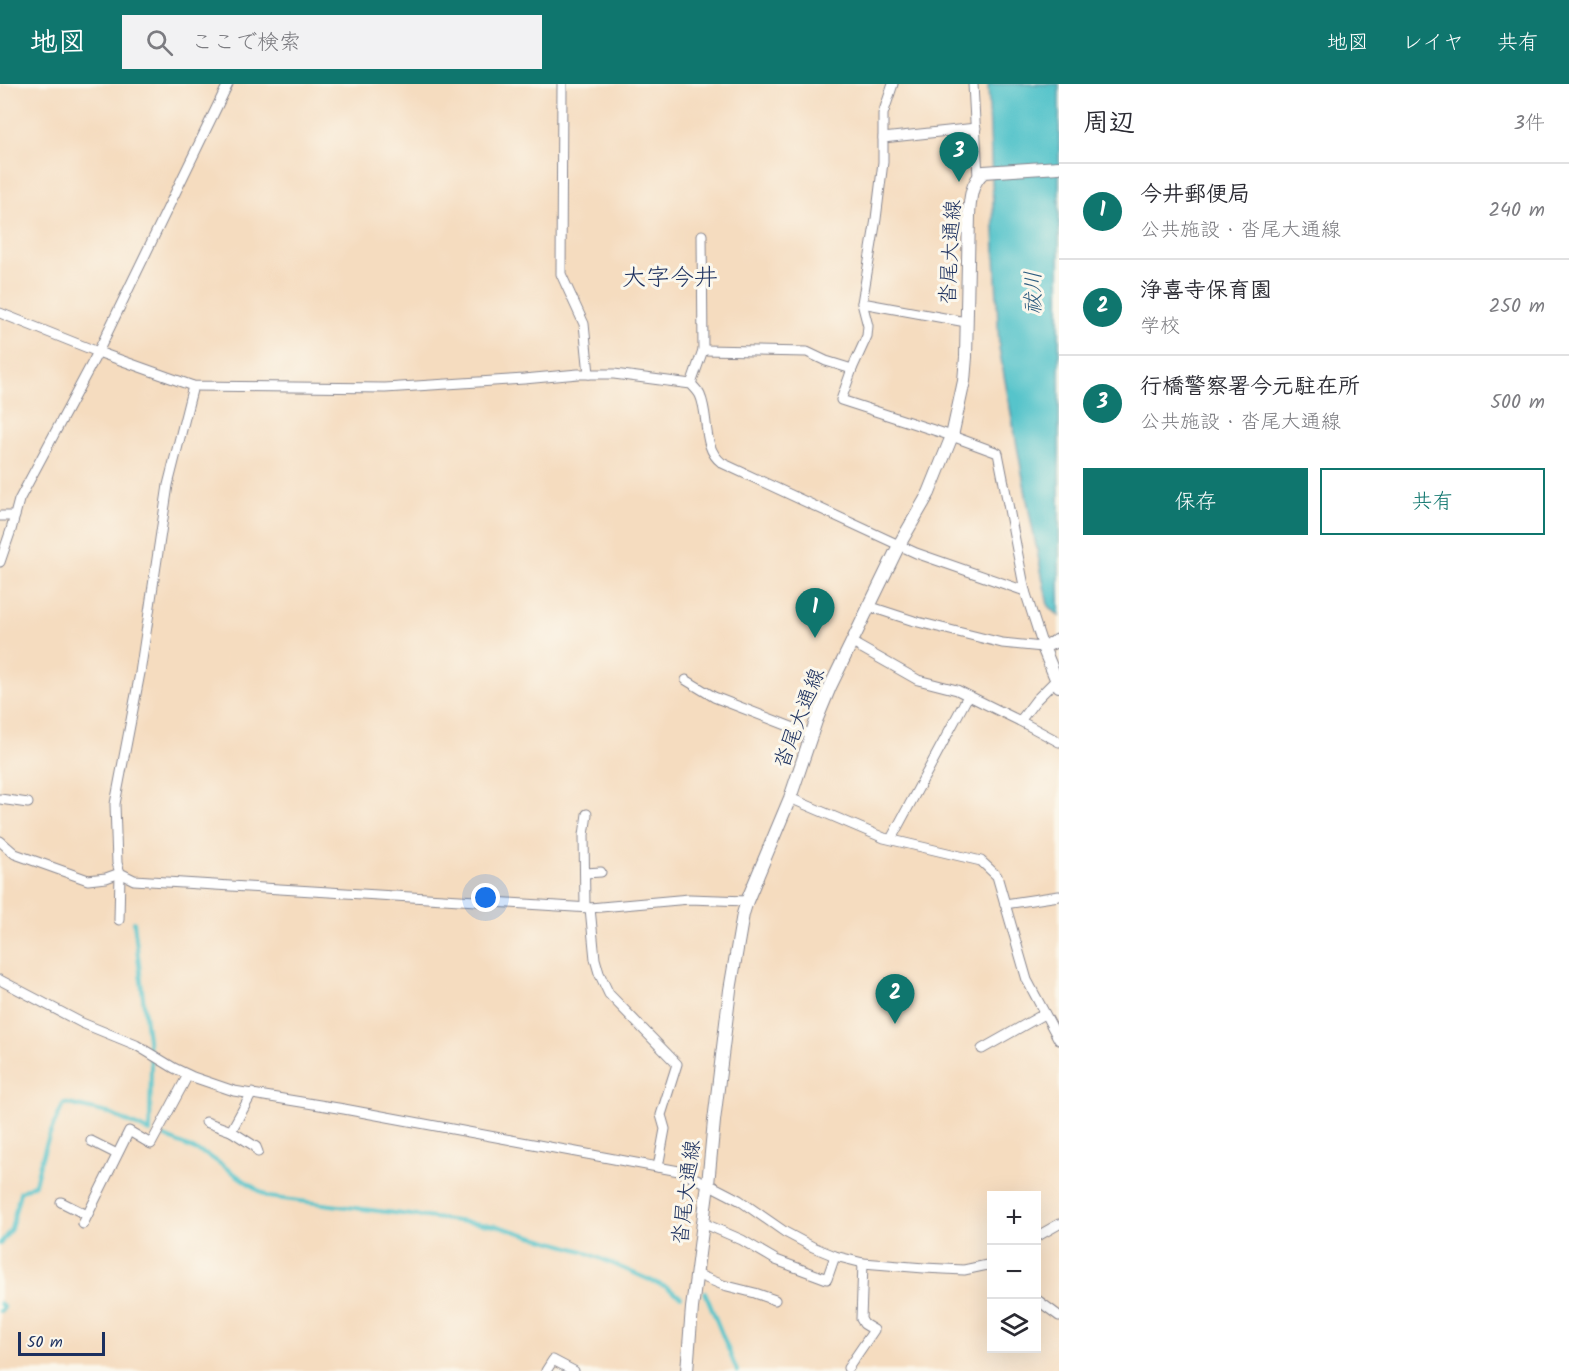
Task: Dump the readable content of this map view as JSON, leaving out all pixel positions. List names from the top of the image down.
{
  "streets": {
    "main road": ["沓尾大通線"]
  },
  "districts": ["大字今井"],
  "water": ["祓川"],
  "scale_bar": "50 m",
  "page": {
    "header": "地図",
    "search": "ここで検索",
    "nav": ["地図", "レイヤ", "共有"],
    "heading": ["周辺", "3件"],
    "pins": ["3", "1", "2"],
    "list": [
      {
        "mark": "1",
        "name": "今井郵便局",
        "note": "公共施設 · 沓尾大通線",
        "value": "240 m"
      },
      {
        "mark": "2",
        "name": "浄喜寺保育園",
        "note": "学校",
        "value": "250 m"
      },
      {
        "mark": "3",
        "name": "行橋警察署今元駐在所",
        "note": "公共施設 · 沓尾大通線",
        "value": "500 m"
      }
    ],
    "buttons": ["保存", "共有"],
    "map_buttons": ["+", "−"],
    "scale": "50 m"
  }
}
